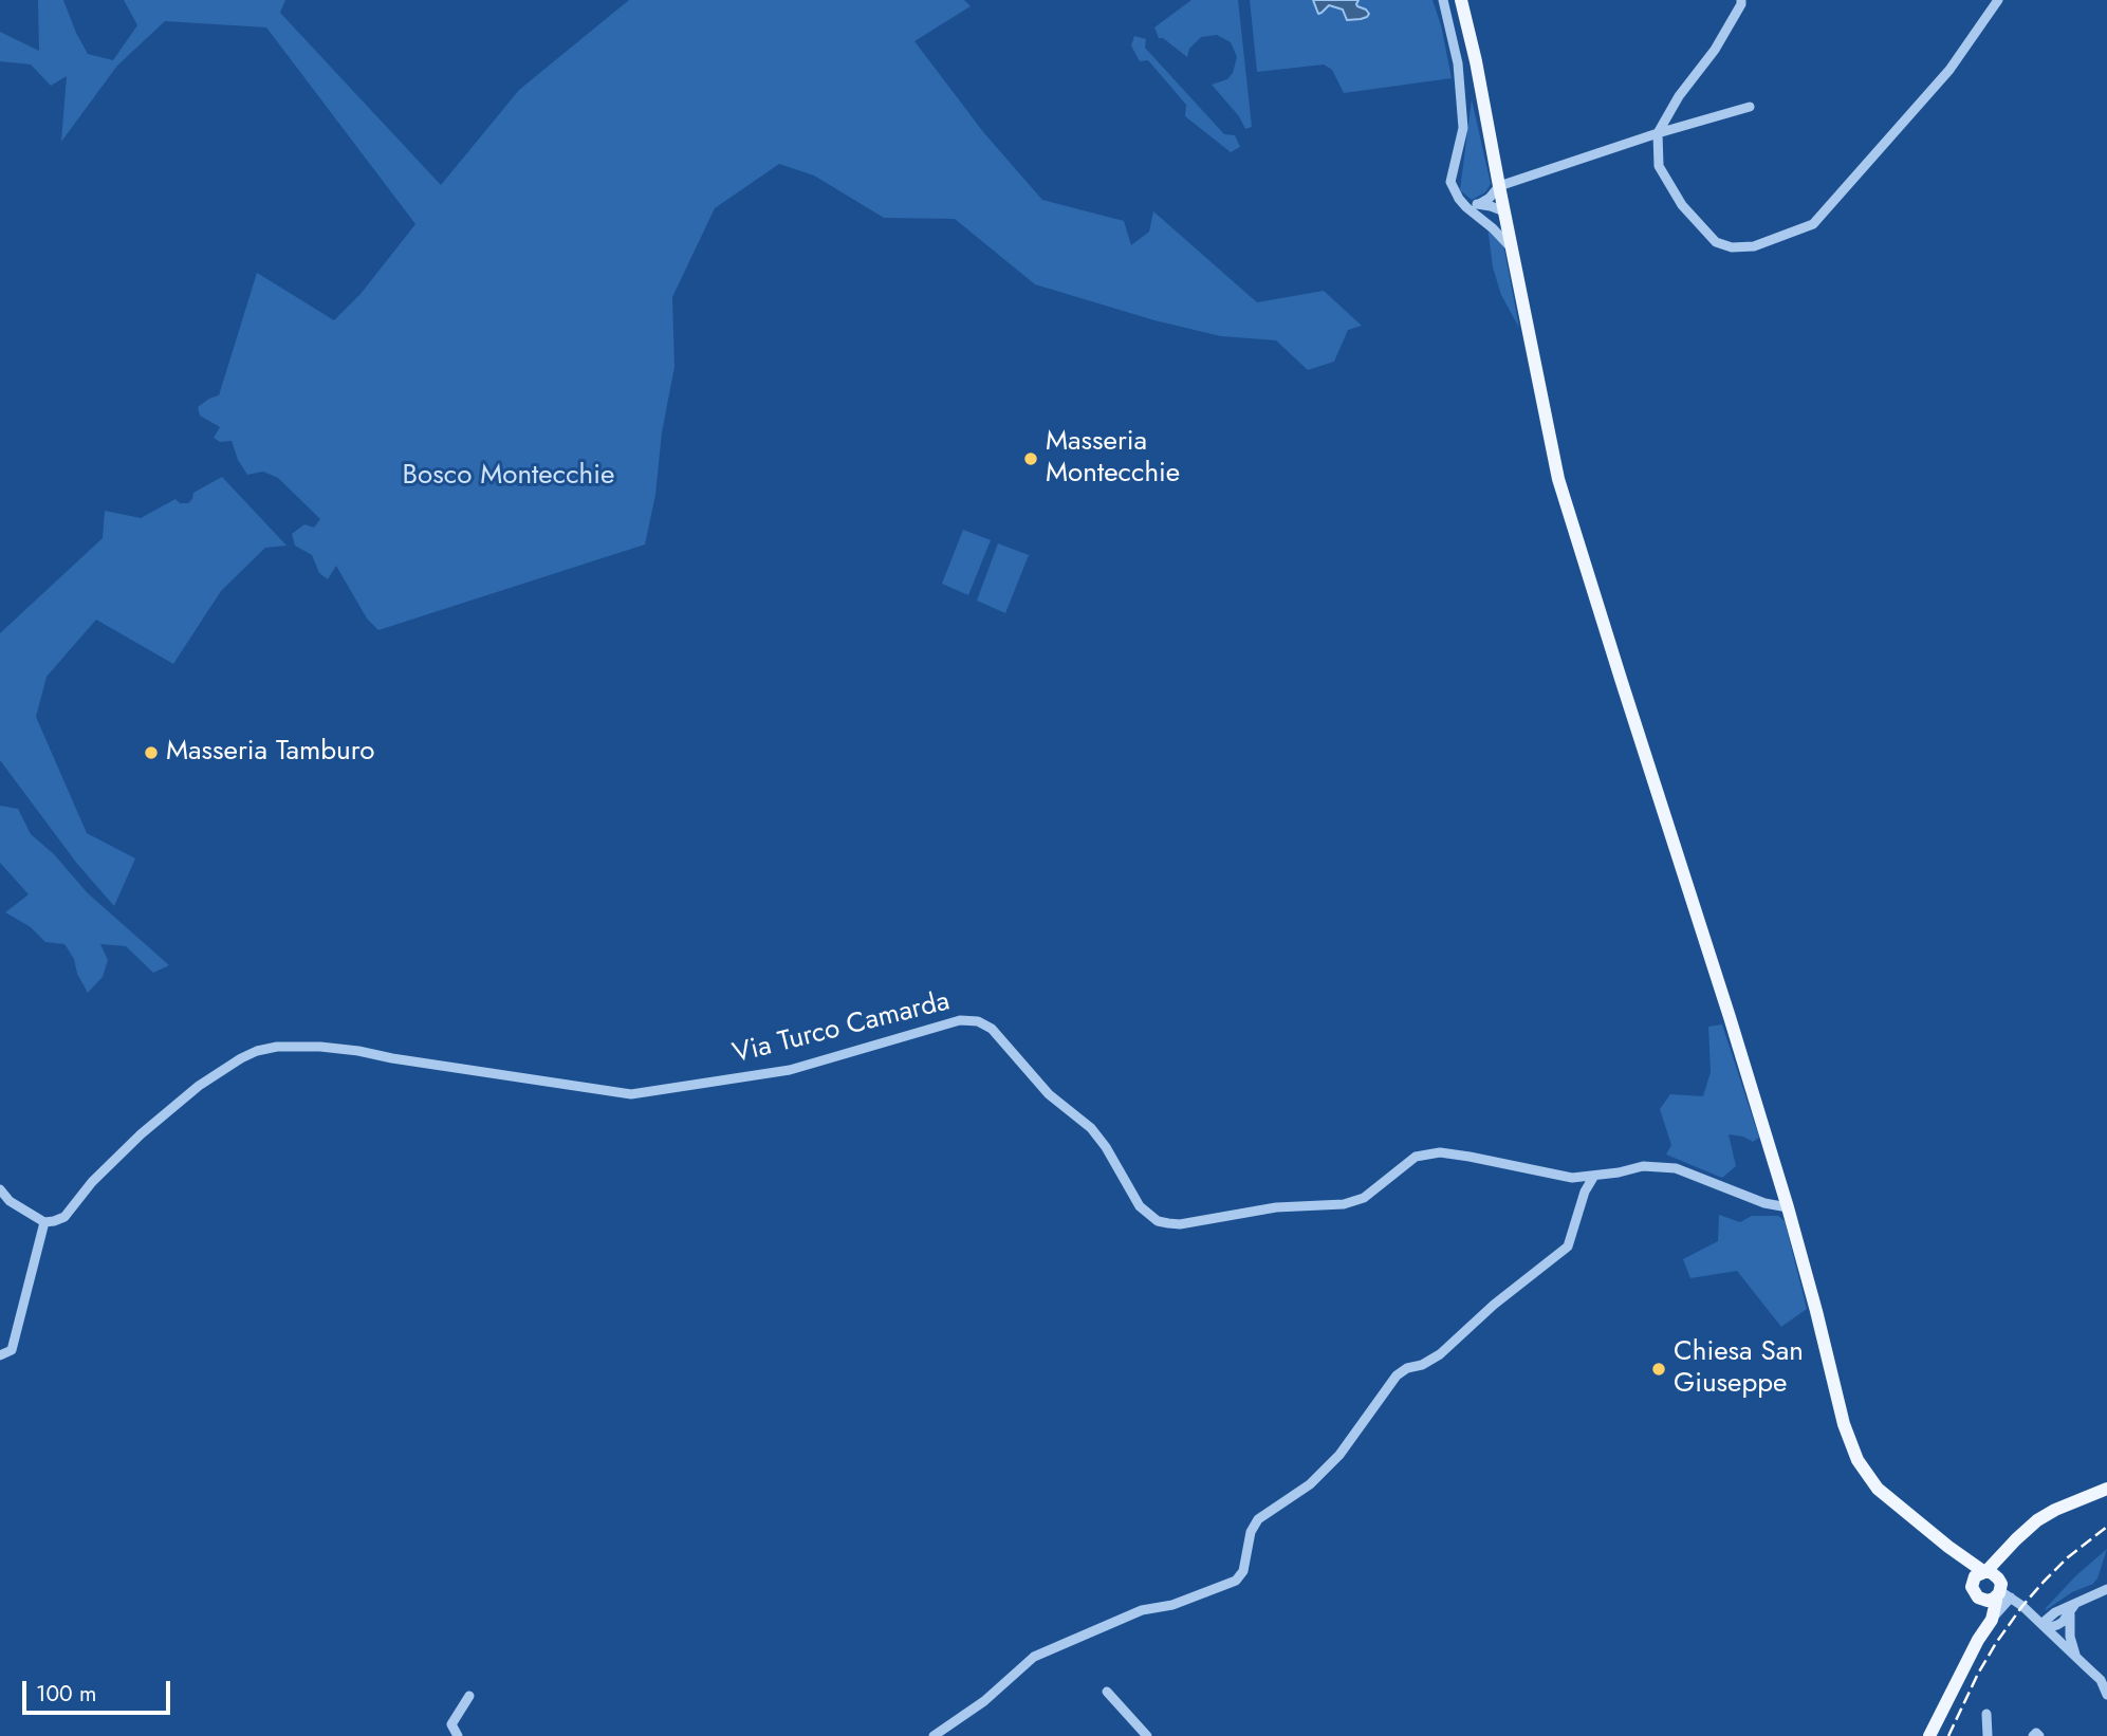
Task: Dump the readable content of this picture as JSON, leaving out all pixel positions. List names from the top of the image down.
{
  "streets": {
    "street": ["Via Turco Camarda"]
  },
  "parks": ["Bosco Montecchie"],
  "places": ["Masseria Montecchie", "Masseria Tamburo", "Chiesa San Giuseppe"],
  "scale_bar": "100 m"
}
